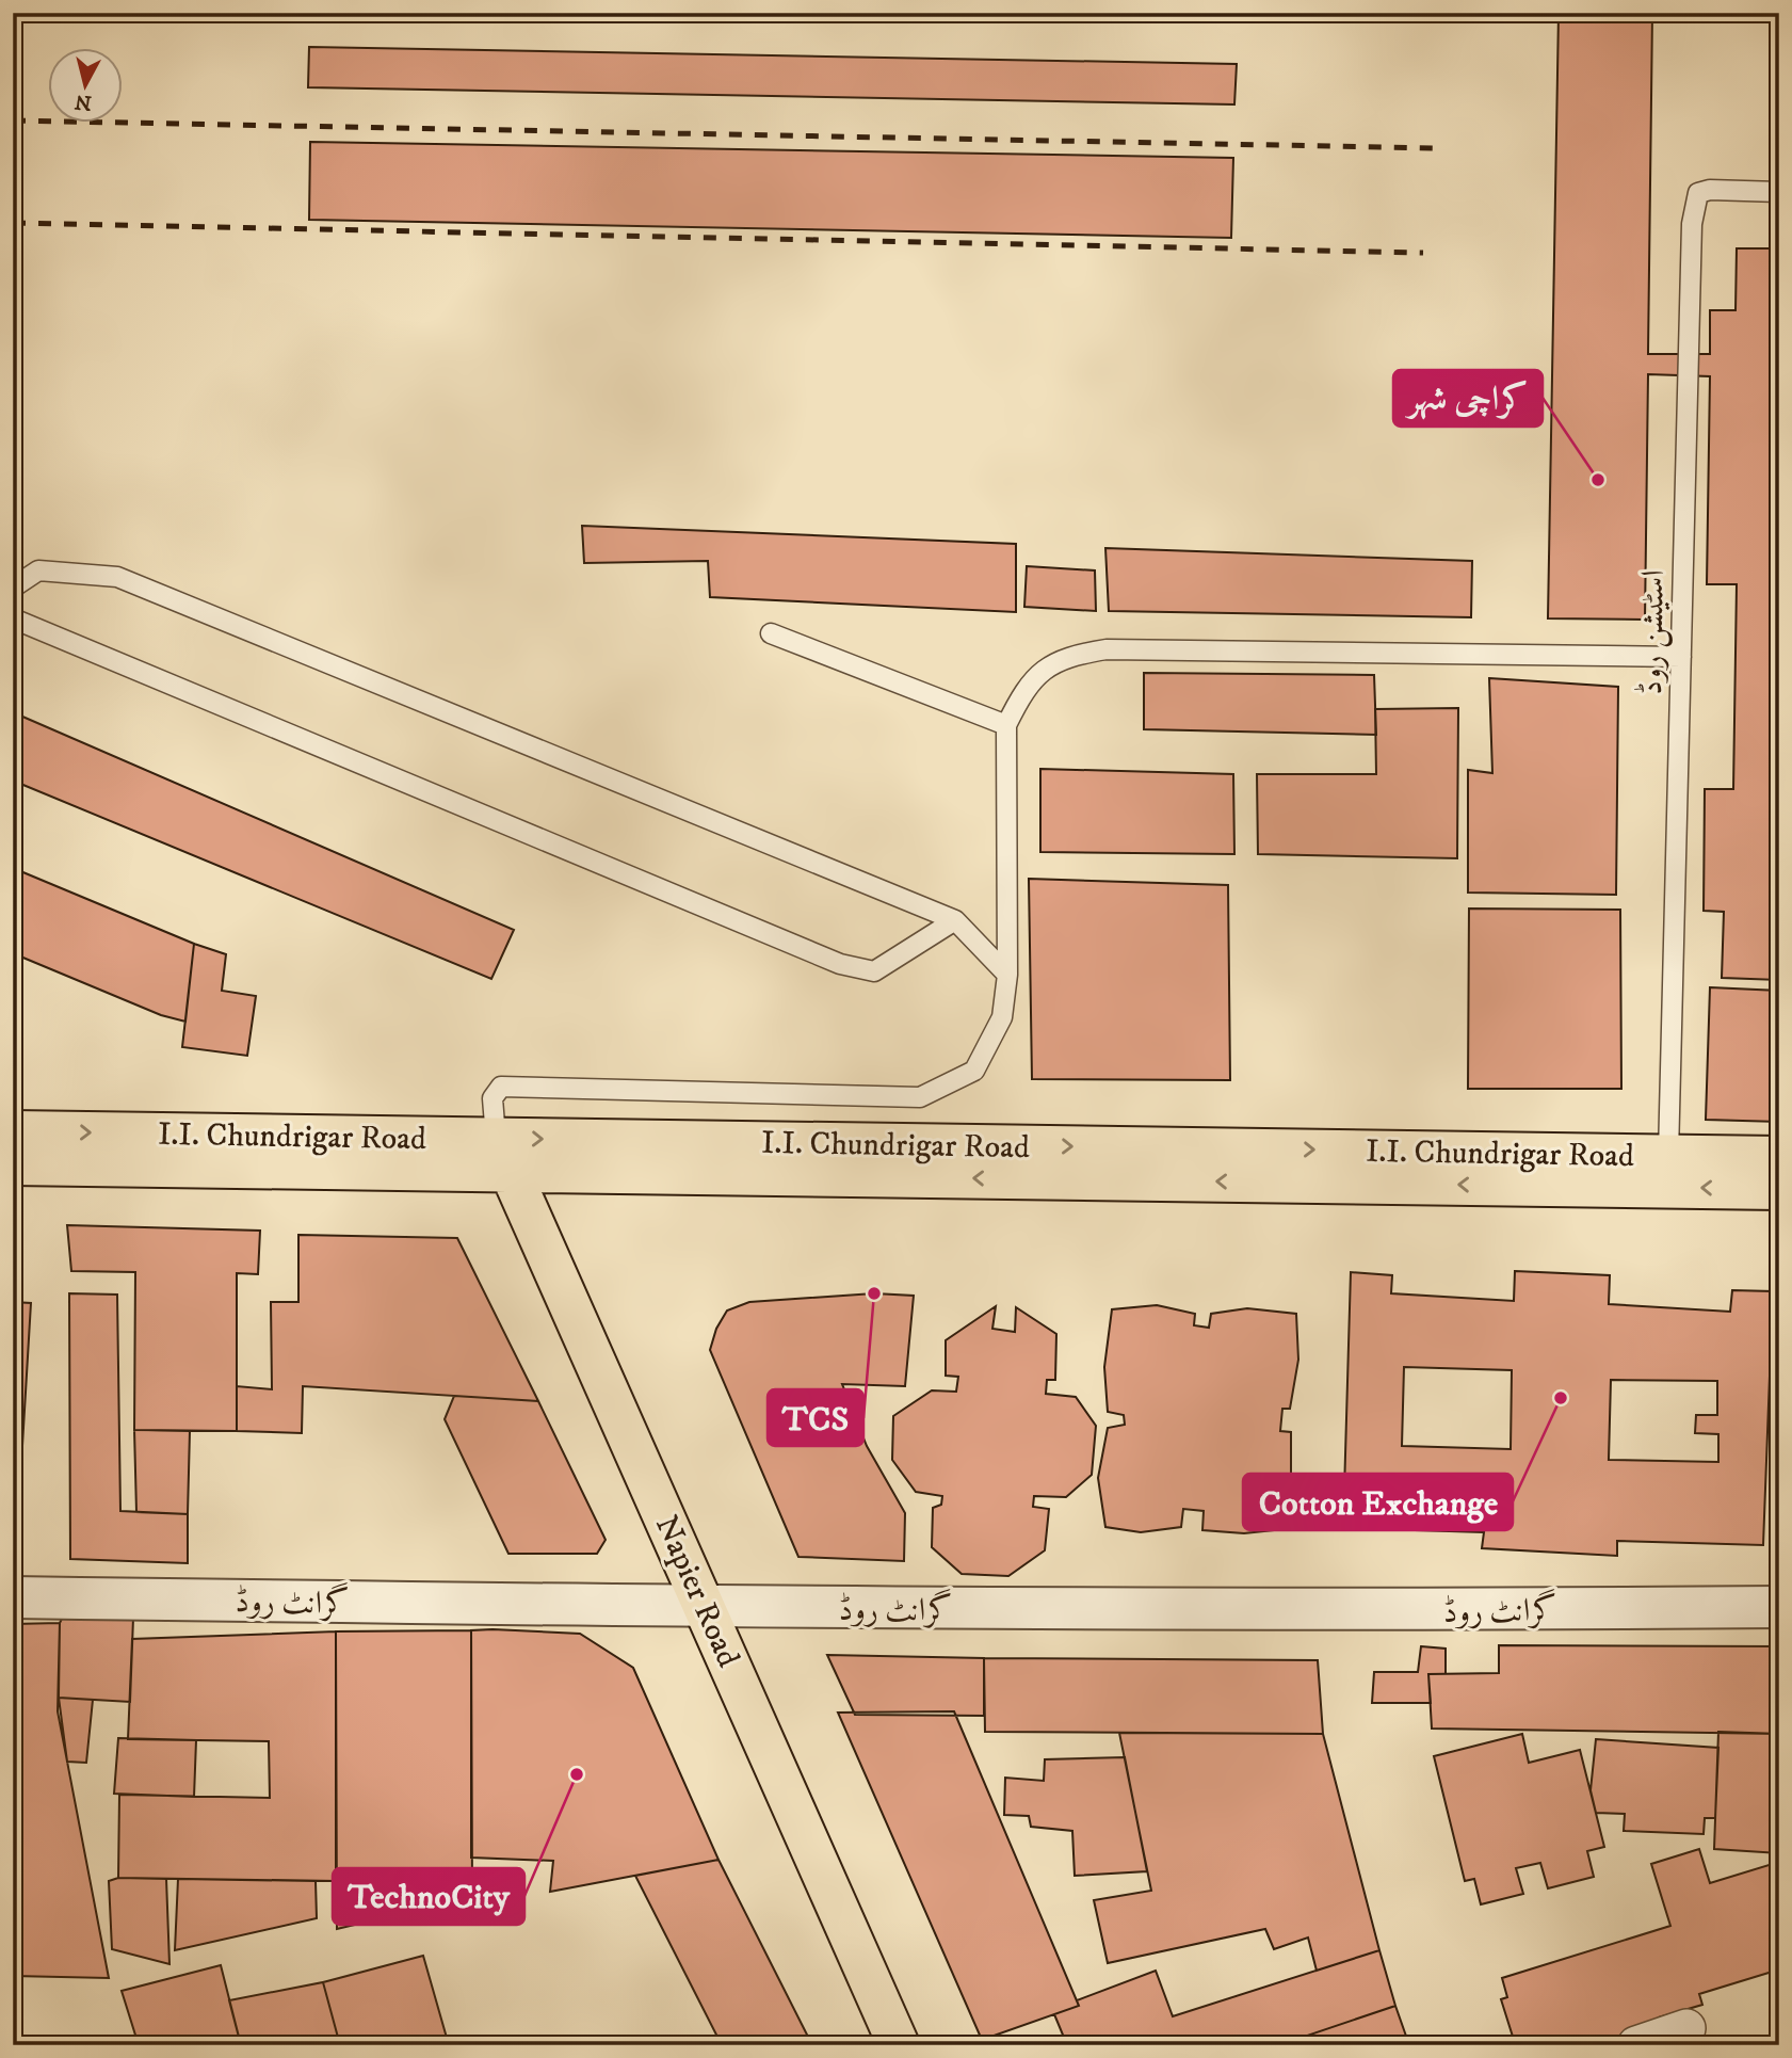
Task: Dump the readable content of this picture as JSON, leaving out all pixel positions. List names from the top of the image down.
{
  "streets": {
    "main road": ["I.I. Chundrigar Road", "Napier Road"],
    "street": ["گرانٹ روڈ"],
    "lane": ["اسٹیشن روڈ"]
  },
  "crossings": [
    ["اسٹیشن روڈ", "I.I. Chundrigar Road"],
    ["I.I. Chundrigar Road", "Napier Road"],
    ["Napier Road", "گرانٹ روڈ"]
  ],
  "places": [
    "کراچی شہر",
    "TCS",
    "Cotton Exchange",
    "TechnoCity"
  ],
  "north": "bottom"
}
